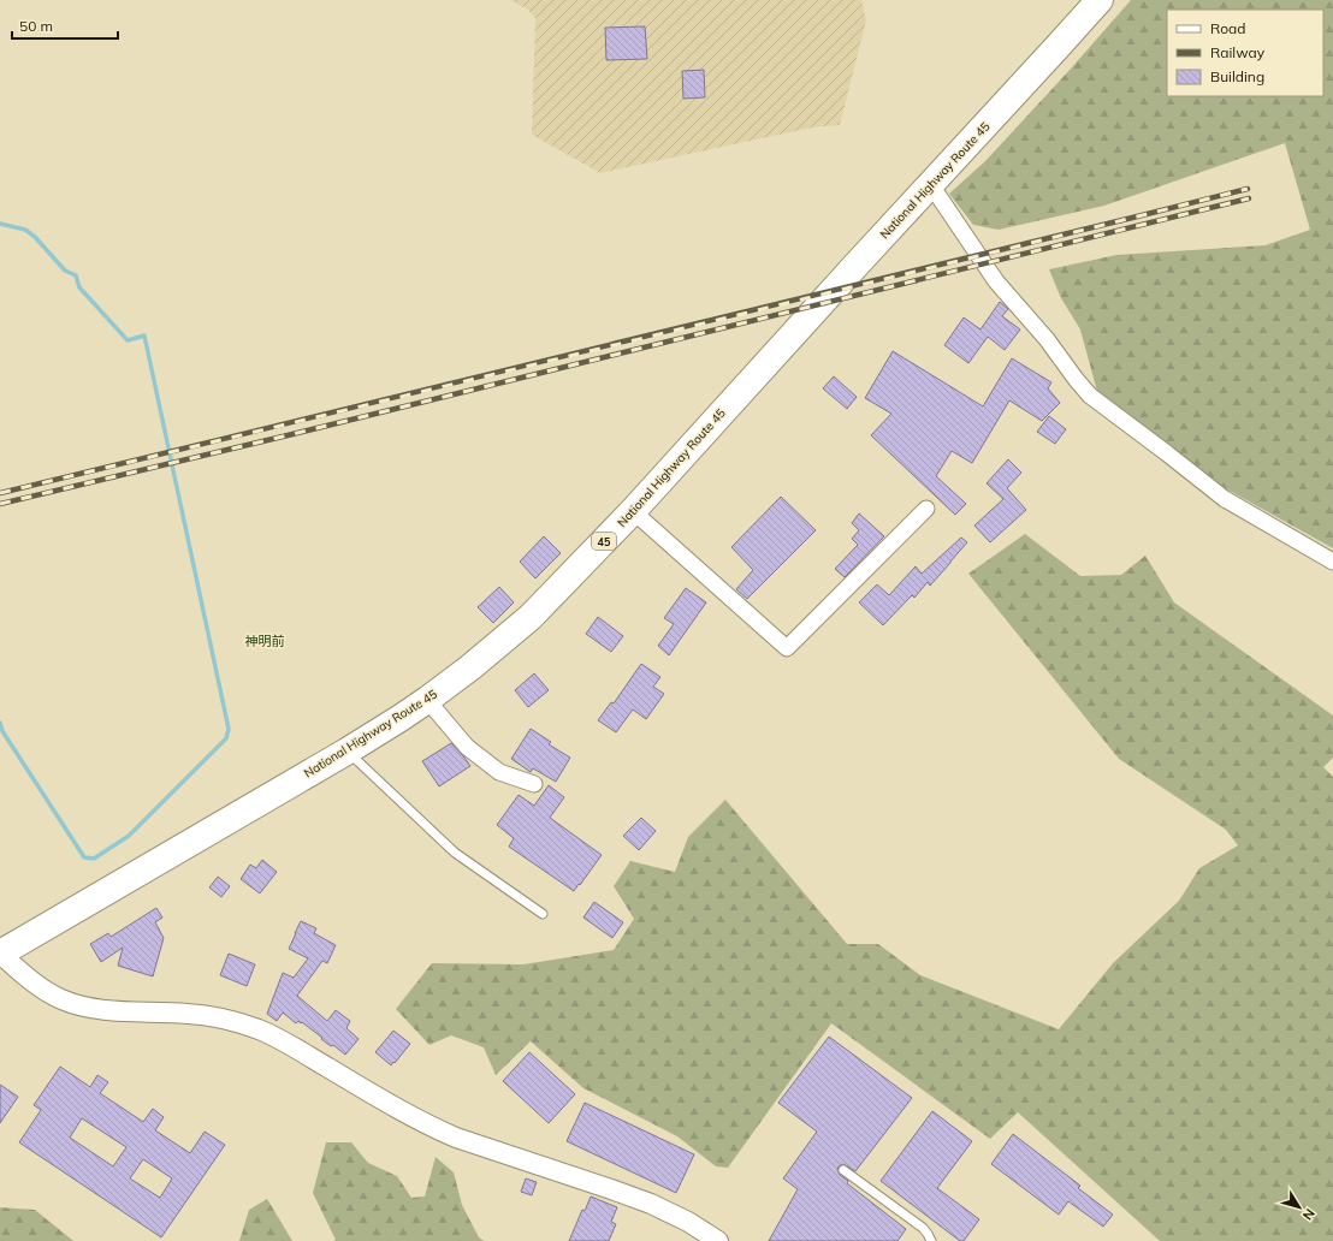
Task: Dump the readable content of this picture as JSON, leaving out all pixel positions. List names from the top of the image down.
{
  "streets": {
    "highway": ["National Highway Route 45", "45"]
  },
  "districts": ["神明前"],
  "legend": ["Road", "Railway", "Building"],
  "scale_bar": "50 m",
  "north": "bottom right"
}
